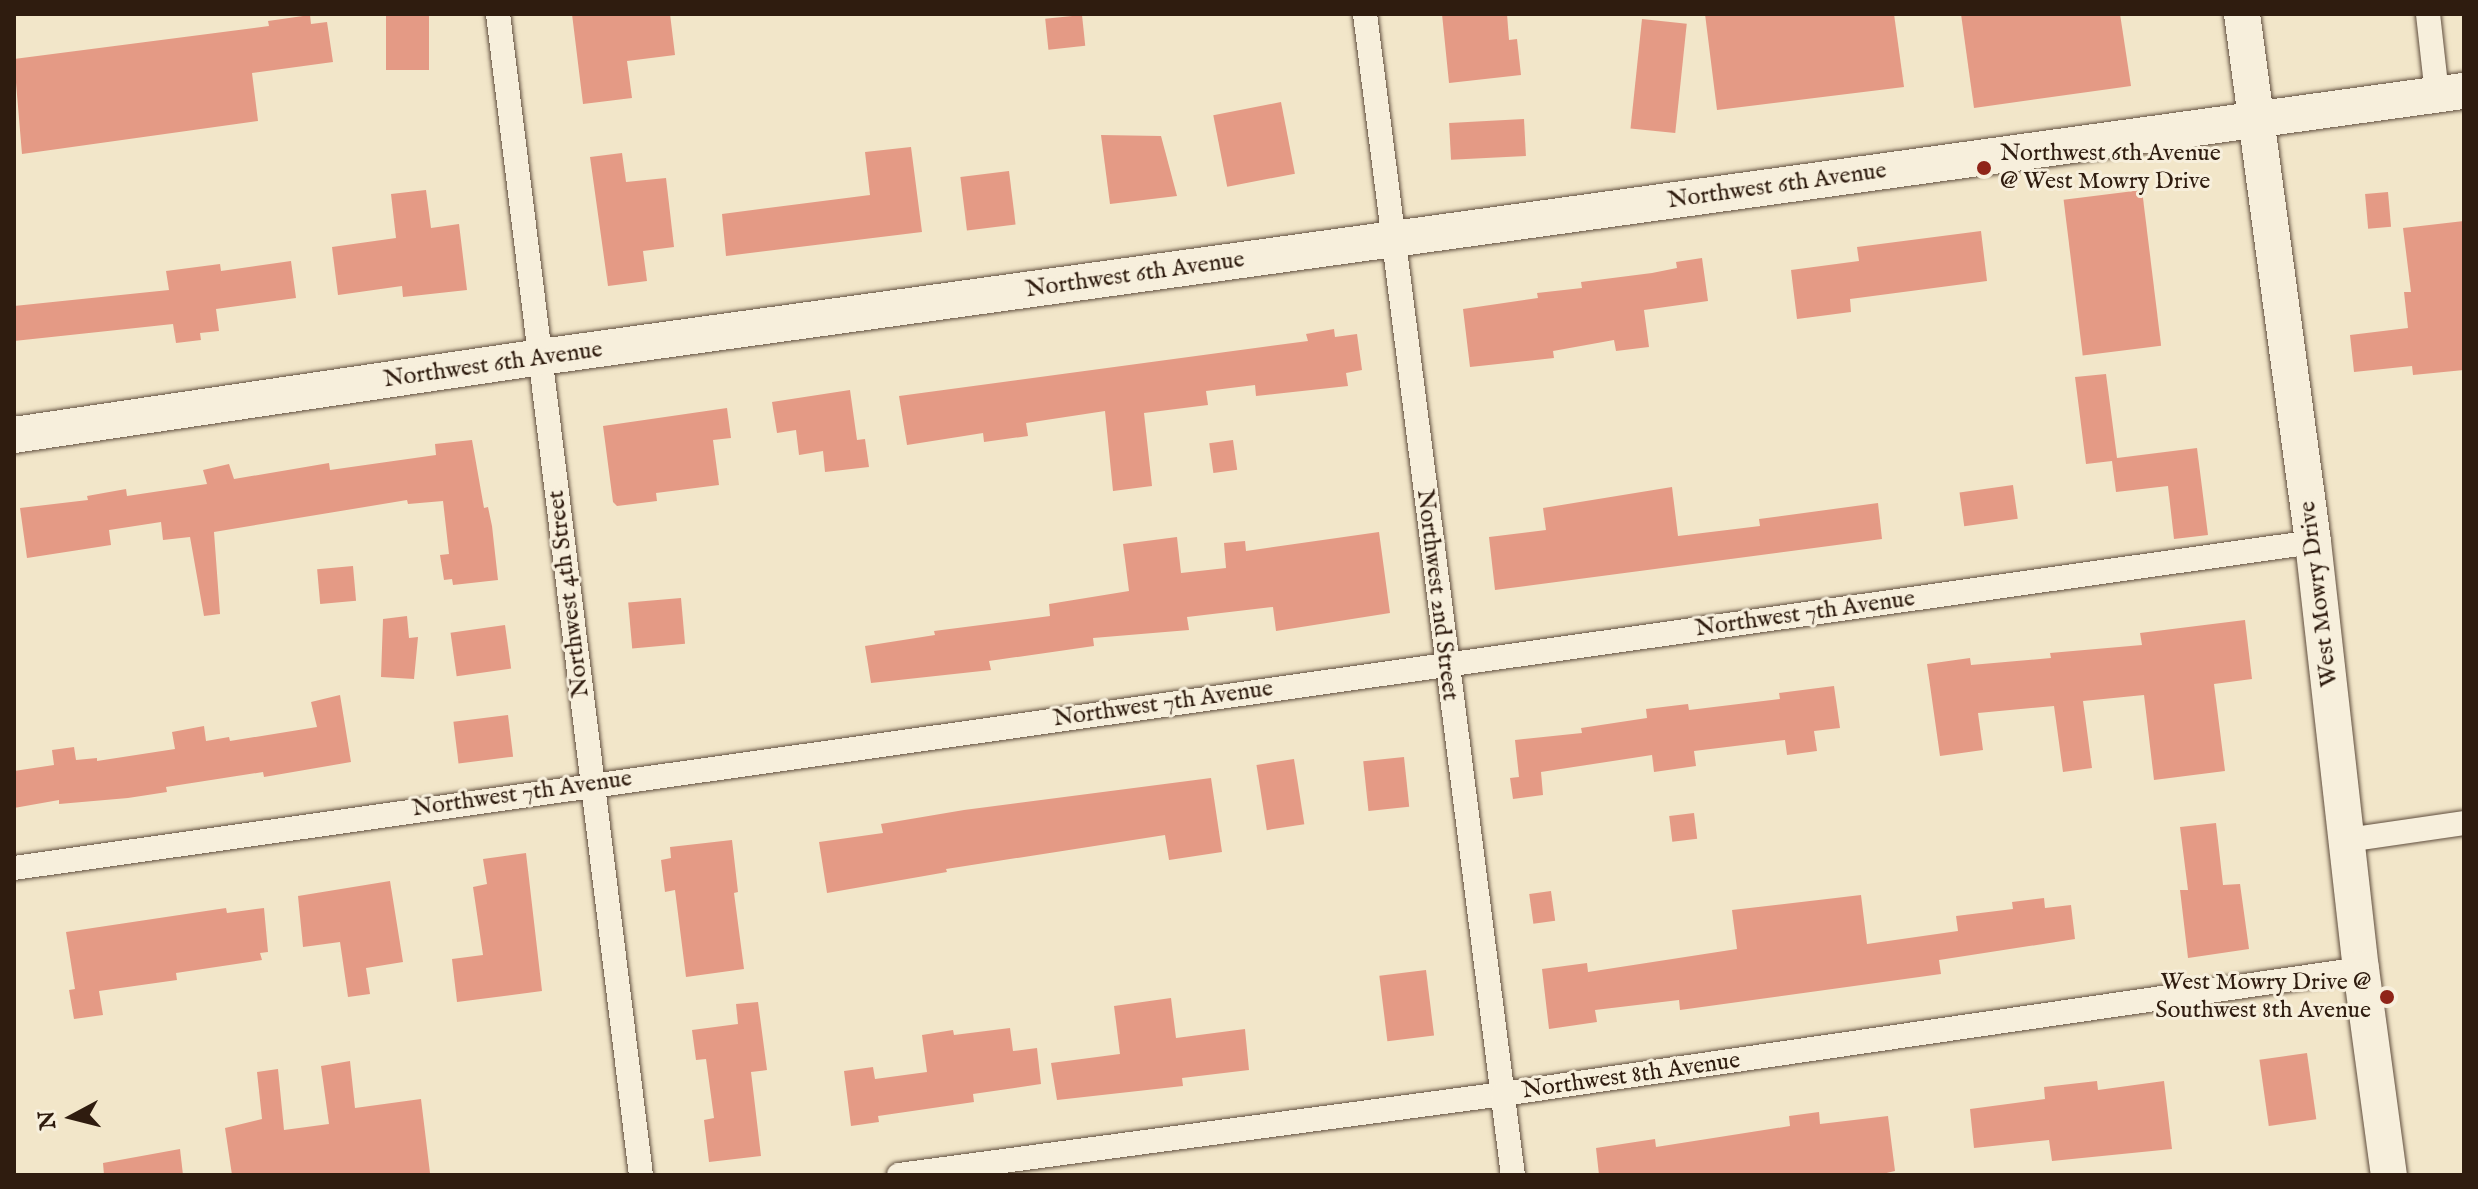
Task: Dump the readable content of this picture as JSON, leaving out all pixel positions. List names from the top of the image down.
{
  "streets": {
    "street": [
      "Northwest 6th Avenue",
      "Northwest 4th Street",
      "West Mowry Drive",
      "Northwest 2nd Street",
      "Northwest 7th Avenue",
      "Northwest 8th Avenue"
    ]
  },
  "crossings": [
    ["Northwest 6th Avenue", "Northwest 4th Street"],
    ["Northwest 6th Avenue", "West Mowry Drive"],
    ["Northwest 6th Avenue", "Northwest 2nd Street"],
    ["Northwest 4th Street", "Northwest 7th Avenue"],
    ["West Mowry Drive", "Northwest 7th Avenue"],
    ["West Mowry Drive", "Northwest 8th Avenue"],
    ["Northwest 2nd Street", "Northwest 7th Avenue"],
    ["Northwest 2nd Street", "Northwest 8th Avenue"]
  ],
  "places": ["Northwest 6th Avenue @ West Mowry Drive", "West Mowry Drive @ Southwest 8th Avenue"],
  "north": "left"
}
